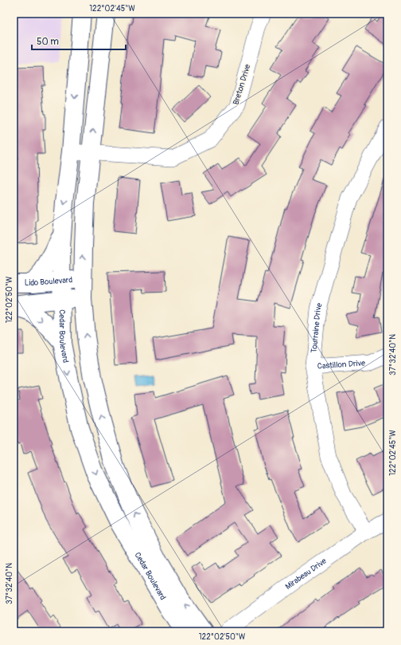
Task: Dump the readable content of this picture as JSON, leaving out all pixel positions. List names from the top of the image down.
{
  "streets": {
    "street": [
      "Breton Drive",
      "Lido Boulevard",
      "Tourraine Drive",
      "Cedar Boulevard",
      "Castillon Drive",
      "Mirabeau Drive"
    ]
  },
  "crossings": [
    ["Breton Drive", "Cedar Boulevard"],
    ["Lido Boulevard", "Cedar Boulevard"],
    ["Tourraine Drive", "Castillon Drive"],
    ["Tourraine Drive", "Mirabeau Drive"]
  ],
  "scale_bar": "50 m",
  "coordinates": ["122°02'45\"W", "122°02'50\"W", "37°32'40\"N"]
}
